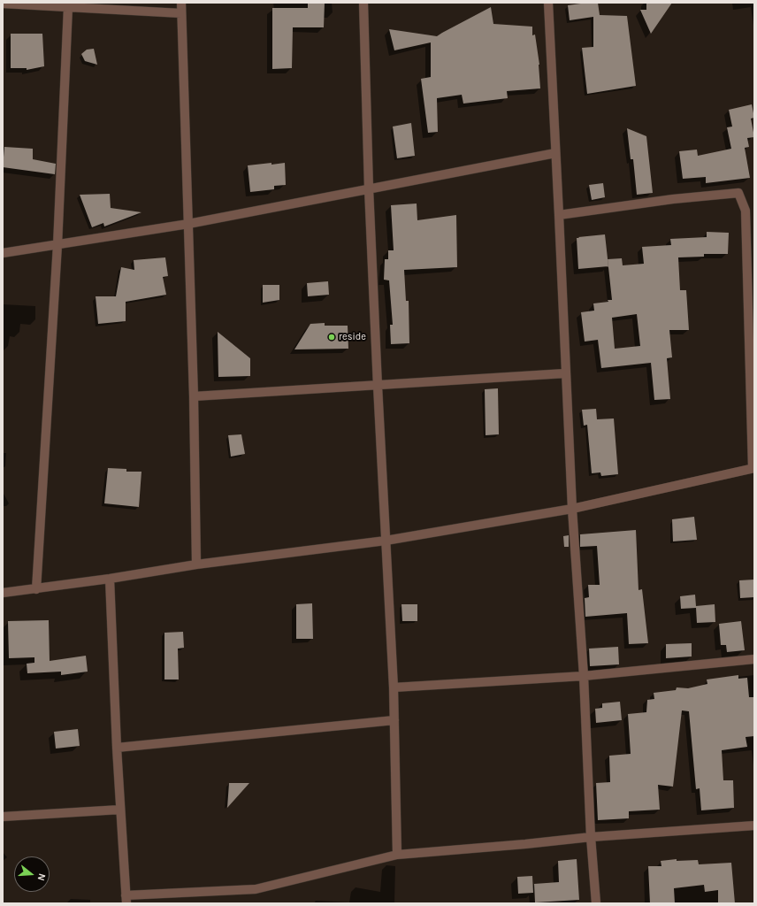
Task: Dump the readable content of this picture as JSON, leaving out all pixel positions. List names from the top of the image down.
{
  "places": ["reside"],
  "north": "right"
}
